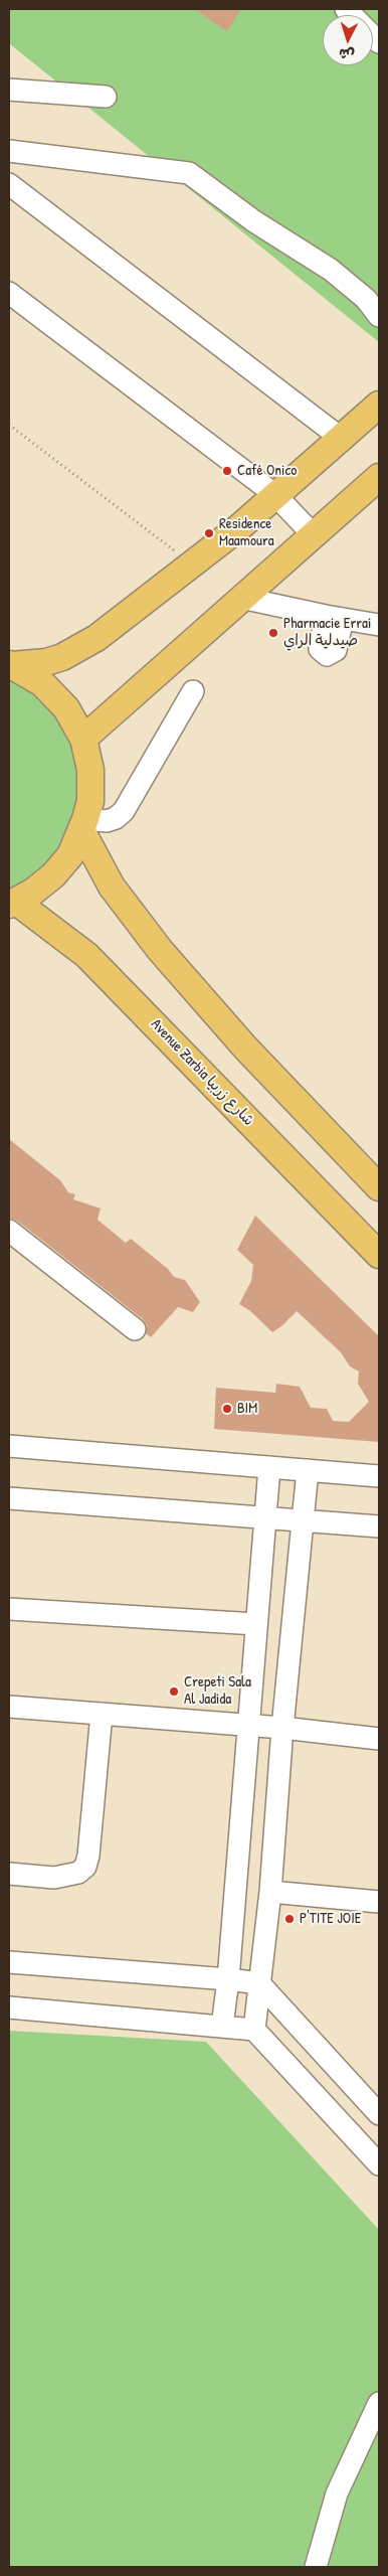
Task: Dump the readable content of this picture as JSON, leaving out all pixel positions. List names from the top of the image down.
{
  "streets": {
    "main road": ["Avenue Zarbia شارع زربيا"]
  },
  "places": [
    "Café Onico",
    "Residence Maamoura",
    "Pharmacie Errai صيدلية الراي",
    "BIM",
    "Crepeti Sala Al Jadida",
    "P'TITE JOIE"
  ],
  "north": "bottom"
}
